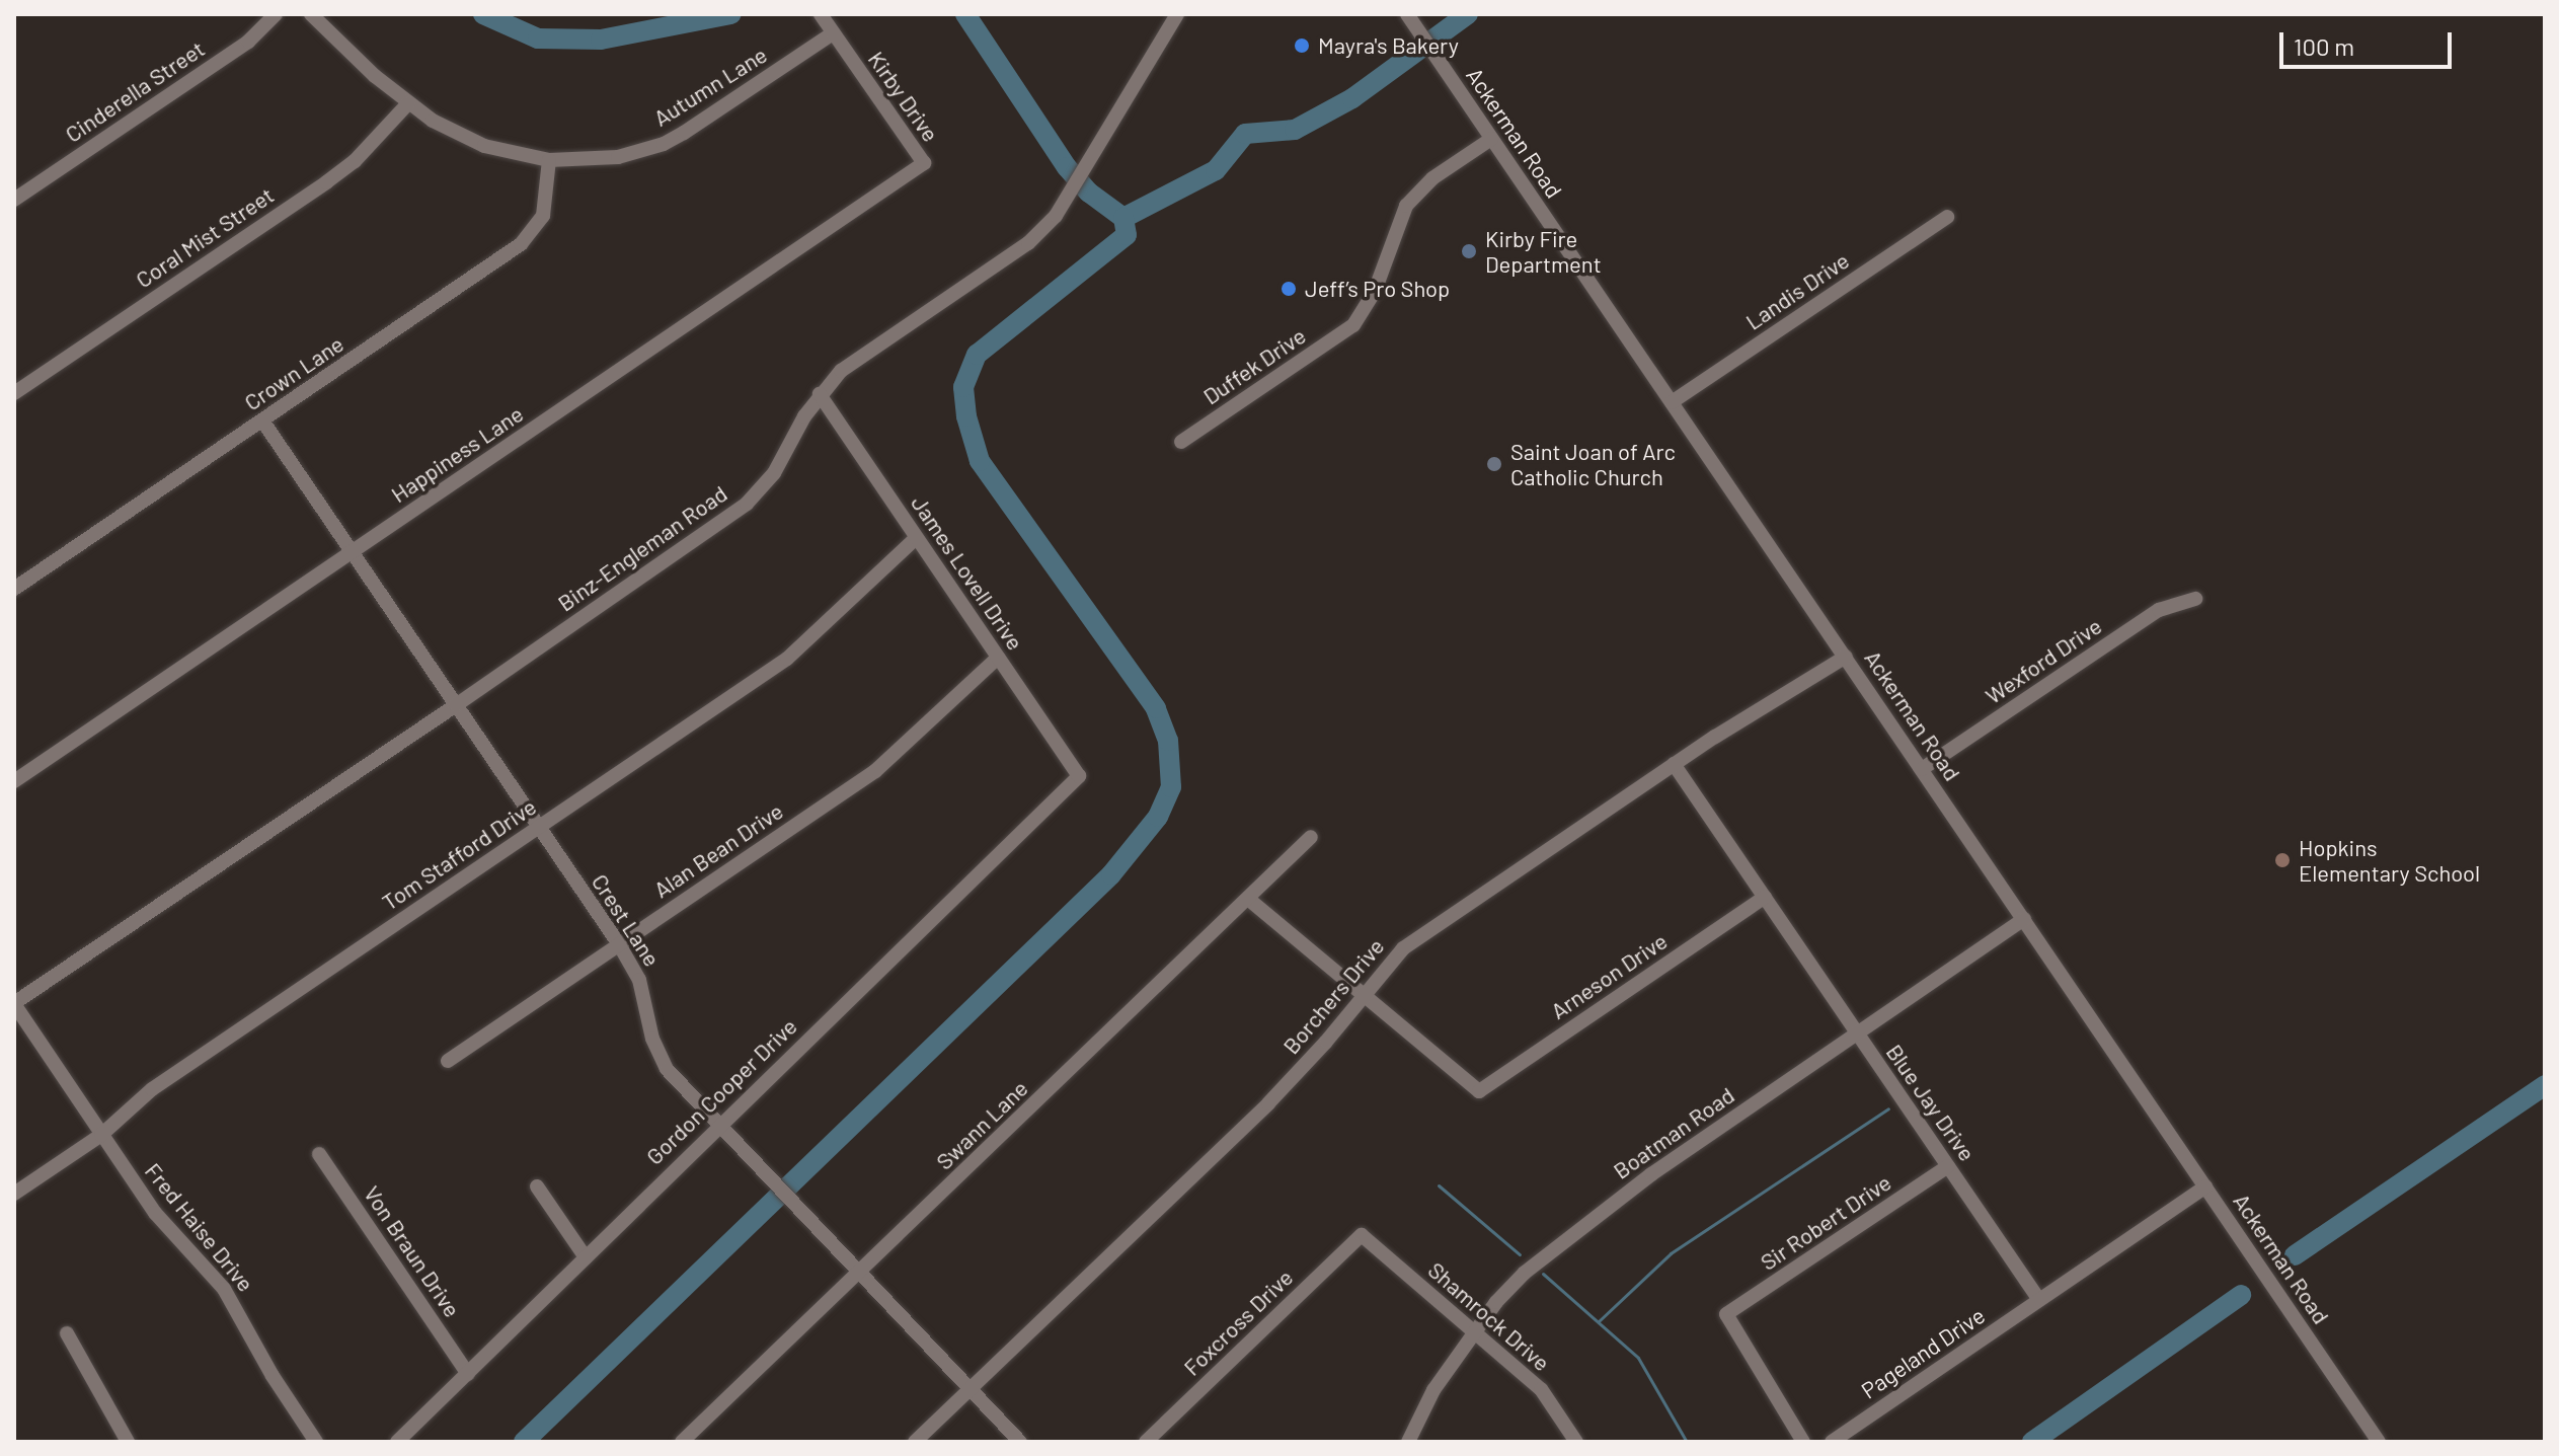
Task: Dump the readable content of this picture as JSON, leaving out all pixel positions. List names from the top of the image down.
{
  "streets": {
    "street": [
      "Autumn Lane",
      "Cinderella Street",
      "Kirby Drive",
      "Ackerman Road",
      "Coral Mist Street",
      "Landis Drive",
      "Duffek Drive",
      "Crown Lane",
      "Happiness Lane",
      "Binz-Engleman Road",
      "James Lovell Drive",
      "Wexford Drive",
      "Alan Bean Drive",
      "Tom Stafford Drive",
      "Crest Lane",
      "Arneson Drive",
      "Borchers Drive",
      "Gordon Cooper Drive",
      "Blue Jay Drive",
      "Swann Lane",
      "Boatman Road",
      "Sir Robert Drive",
      "Fred Haise Drive",
      "Von Braun Drive",
      "Shamrock Drive",
      "Foxcross Drive",
      "Pageland Drive"
    ]
  },
  "crossings": [
    ["Autumn Lane", "Kirby Drive"],
    ["Autumn Lane", "Coral Mist Street"],
    ["Autumn Lane", "Crown Lane"],
    ["Kirby Drive", "Happiness Lane"],
    ["Ackerman Road", "Landis Drive"],
    ["Ackerman Road", "Duffek Drive"],
    ["Ackerman Road", "Wexford Drive"],
    ["Ackerman Road", "Borchers Drive"],
    ["Ackerman Road", "Boatman Road"],
    ["Crown Lane", "Crest Lane"],
    ["Happiness Lane", "Crest Lane"],
    ["Binz-Engleman Road", "James Lovell Drive"],
    ["Binz-Engleman Road", "Crest Lane"],
    ["Binz-Engleman Road", "Fred Haise Drive"],
    ["James Lovell Drive", "Alan Bean Drive"],
    ["James Lovell Drive", "Tom Stafford Drive"],
    ["James Lovell Drive", "Gordon Cooper Drive"],
    ["Alan Bean Drive", "Crest Lane"],
    ["Tom Stafford Drive", "Crest Lane"],
    ["Tom Stafford Drive", "Fred Haise Drive"],
    ["Crest Lane", "Borchers Drive"],
    ["Crest Lane", "Gordon Cooper Drive"],
    ["Crest Lane", "Swann Lane"],
    ["Arneson Drive", "Borchers Drive"],
    ["Arneson Drive", "Blue Jay Drive"],
    ["Borchers Drive", "Blue Jay Drive"],
    ["Gordon Cooper Drive", "Von Braun Drive"],
    ["Blue Jay Drive", "Boatman Road"],
    ["Blue Jay Drive", "Sir Robert Drive"],
    ["Blue Jay Drive", "Pageland Drive"],
    ["Boatman Road", "Shamrock Drive"],
    ["Shamrock Drive", "Foxcross Drive"]
  ],
  "places": [
    "Mayra's Bakery",
    "Kirby Fire Department",
    "Jeff’s Pro Shop",
    "Saint Joan of Arc Catholic Church",
    "Hopkins Elementary School"
  ],
  "scale_bar": "100 m"
}
